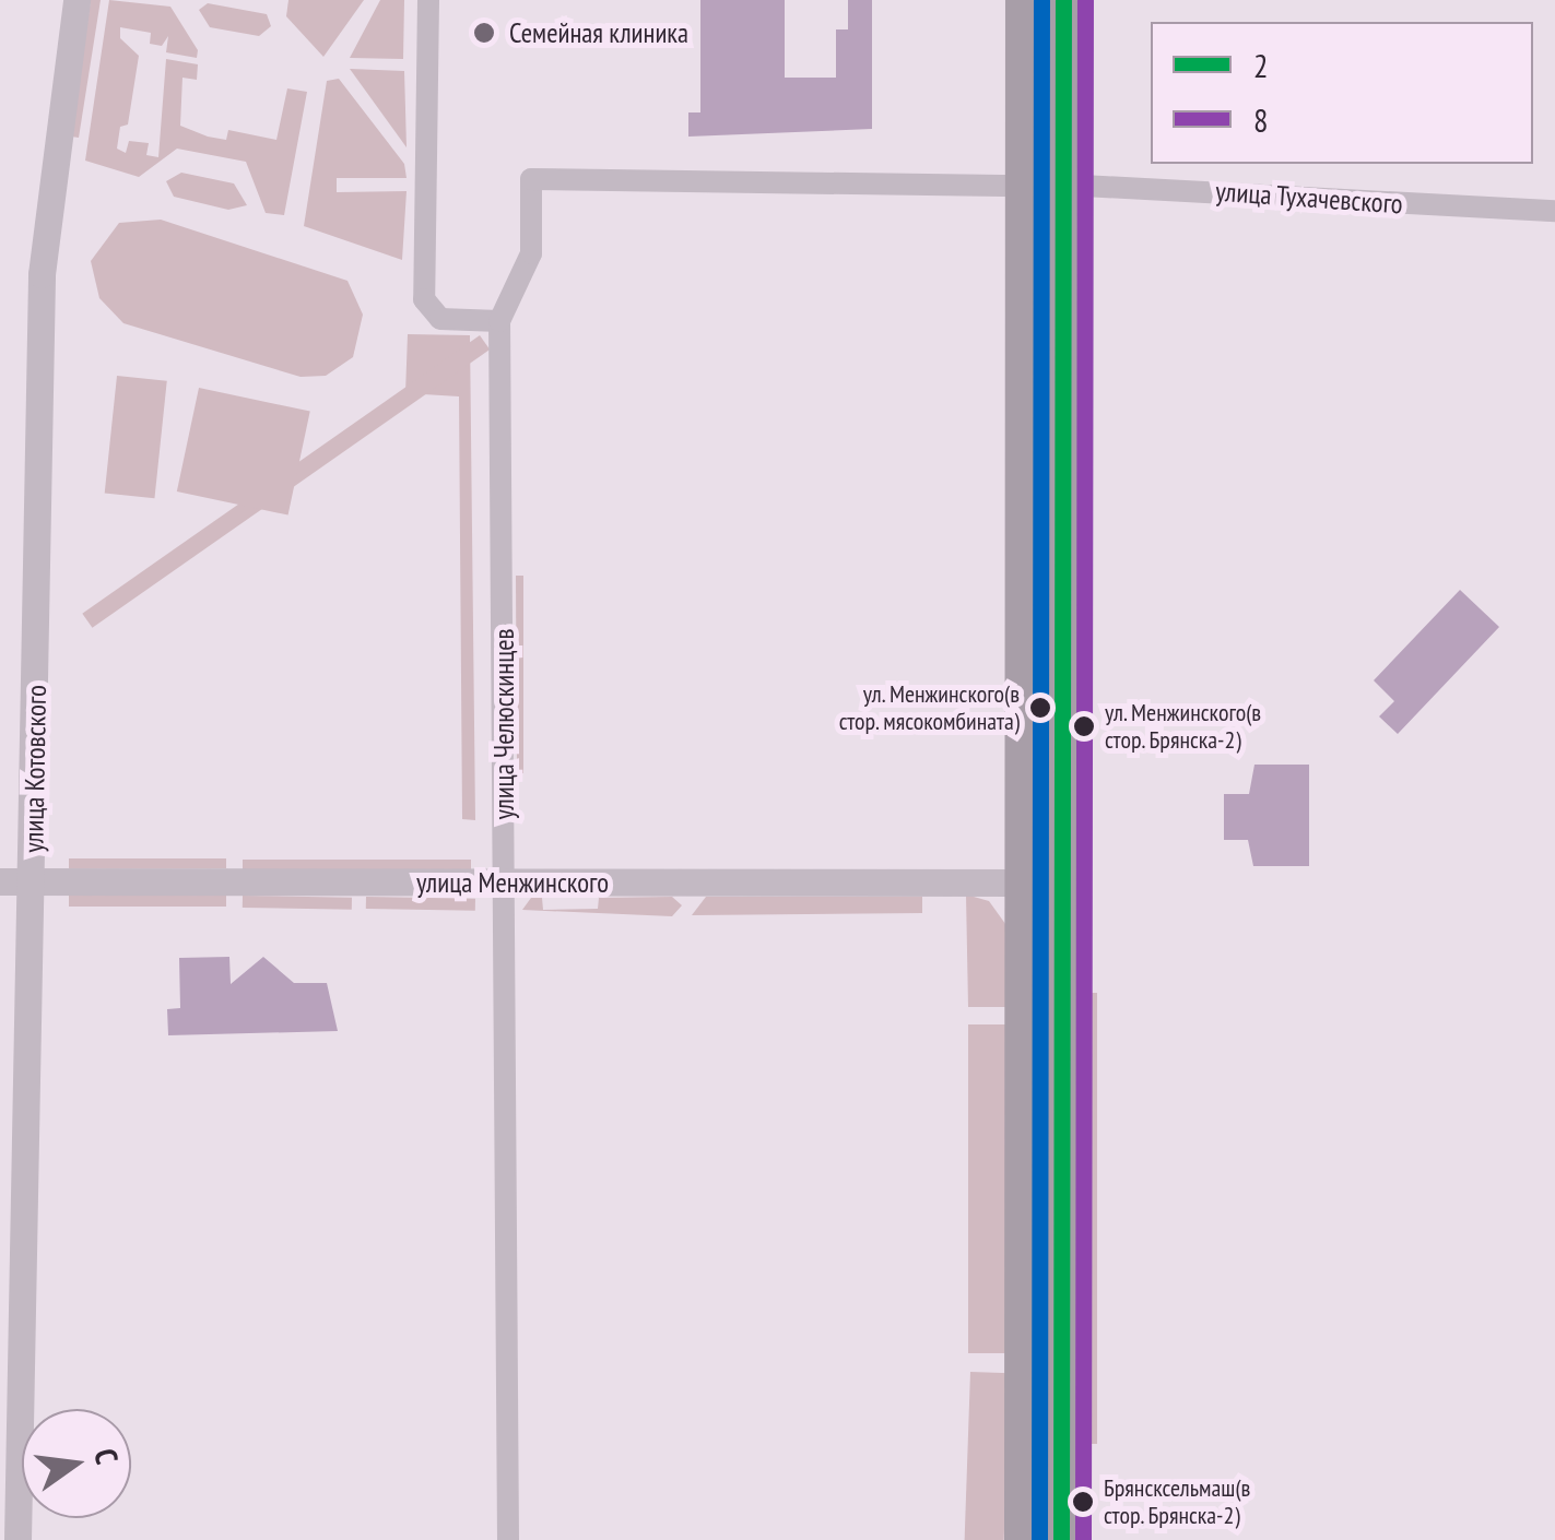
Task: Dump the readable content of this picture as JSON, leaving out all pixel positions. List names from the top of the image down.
{
  "streets": {
    "street": [
      "улица Тухачевского",
      "улица Челюскинцев",
      "улица Котовского",
      "улица Менжинского"
    ]
  },
  "crossings": [
    ["улица Челюскинцев", "улица Менжинского"],
    ["улица Котовского", "улица Менжинского"]
  ],
  "places": [
    "Семейная клиника",
    "ул. Менжинского(в стор. мясокомбината)",
    "ул. Менжинского(в стор. Брянска-2)",
    "Брянсксельмаш(в стор. Брянска-2)"
  ],
  "lines": ["transit line 2", "transit line 8"],
  "legend": ["2", "8"],
  "north": "right"
}
